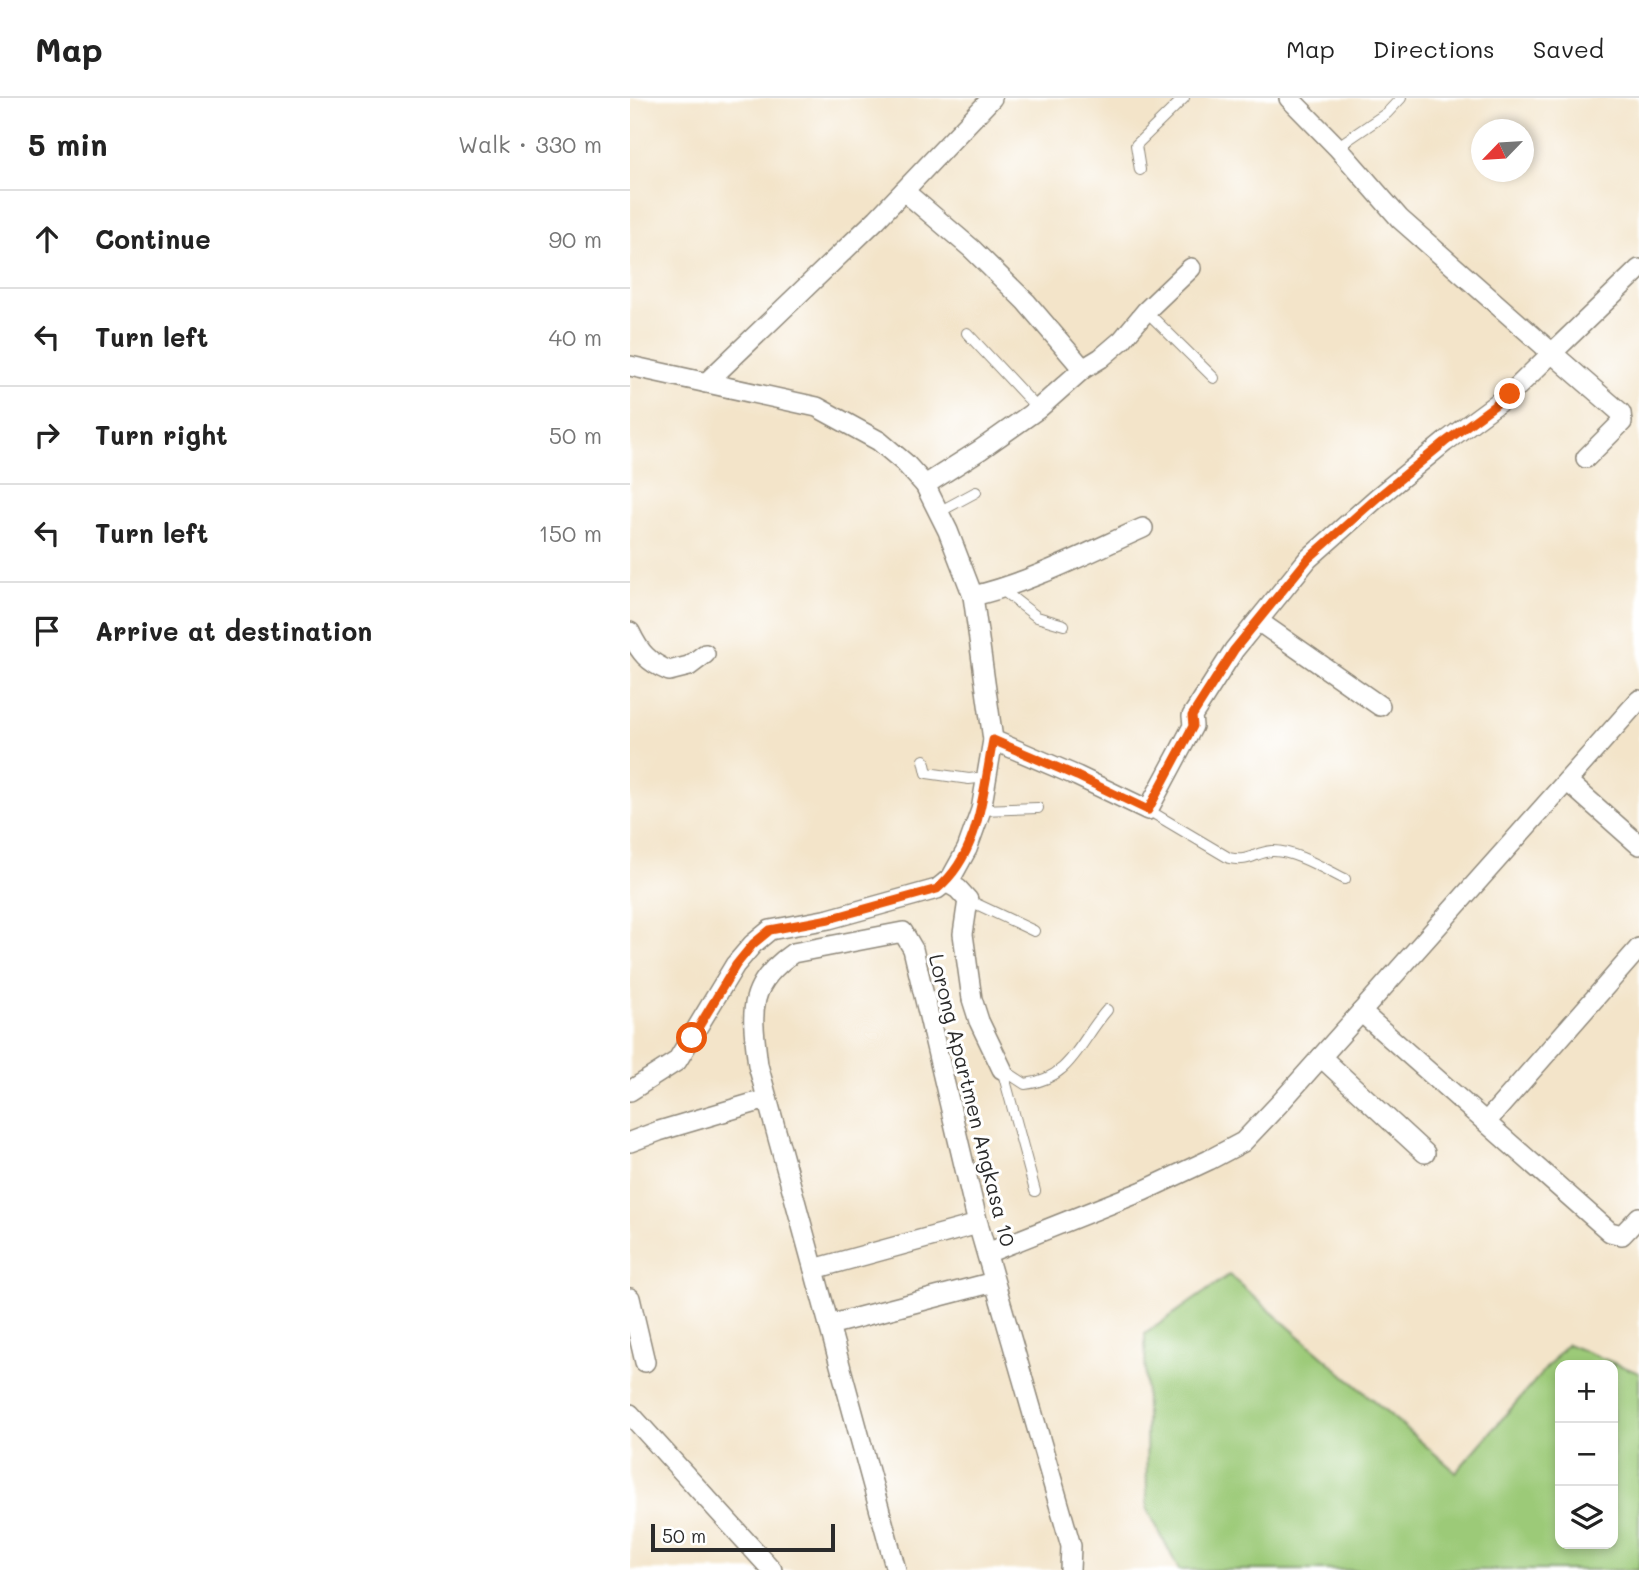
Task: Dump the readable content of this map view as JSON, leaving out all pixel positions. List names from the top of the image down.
{
  "streets": {
    "street": ["Lorong Apartmen Angkasa 10"]
  },
  "scale_bar": "50 m",
  "north": "bottom left",
  "page": {
    "header": "Map",
    "nav": ["Map", "Directions", "Saved"],
    "heading": ["5 min", "Walk · 330 m"],
    "list": [
      ["Continue", "90 m"],
      ["Turn left", "40 m"],
      ["Turn right", "50 m"],
      ["Turn left", "150 m"],
      "Arrive at destination"
    ],
    "map_buttons": ["+", "−"],
    "scale": "50 m"
  }
}
